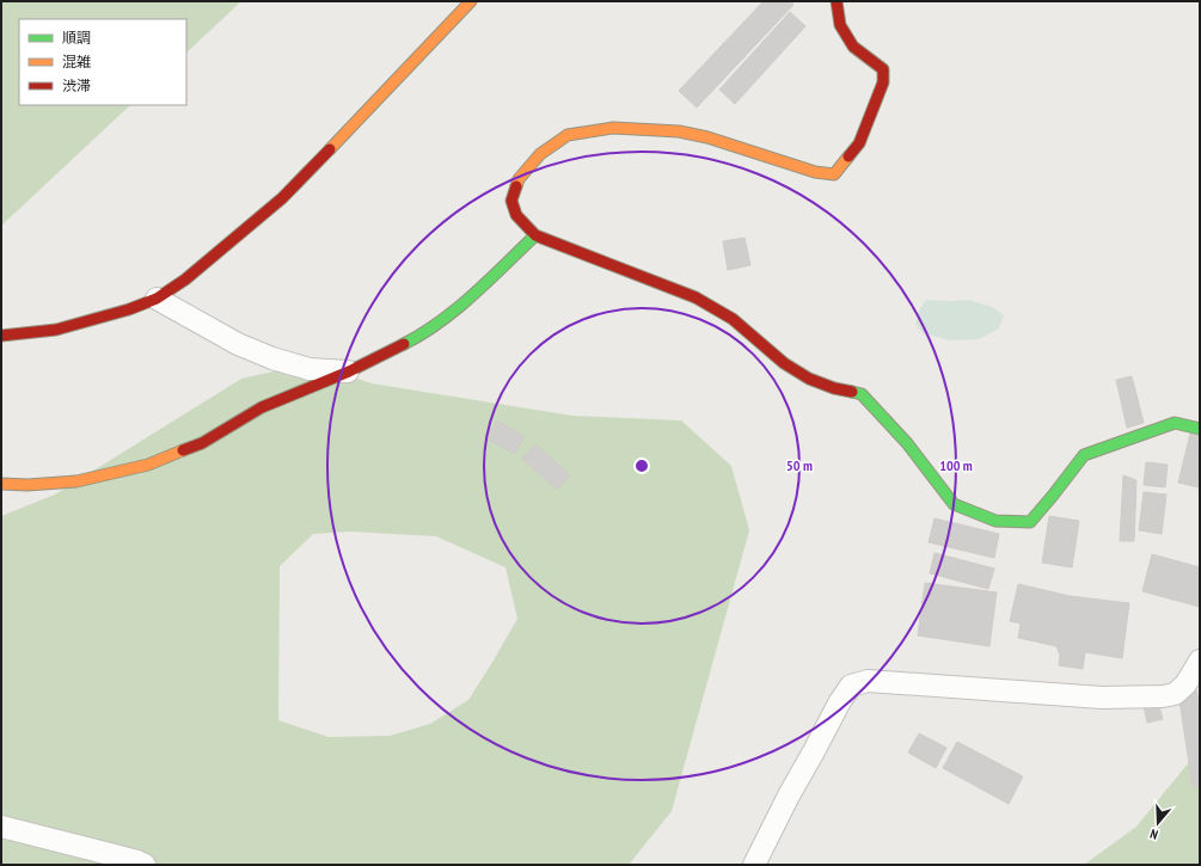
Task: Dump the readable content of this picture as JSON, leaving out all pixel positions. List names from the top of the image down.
{
  "legend": ["順調", "混雑", "渋滞"],
  "north": "bottom",
  "rings": ["50 m", "100 m"]
}
